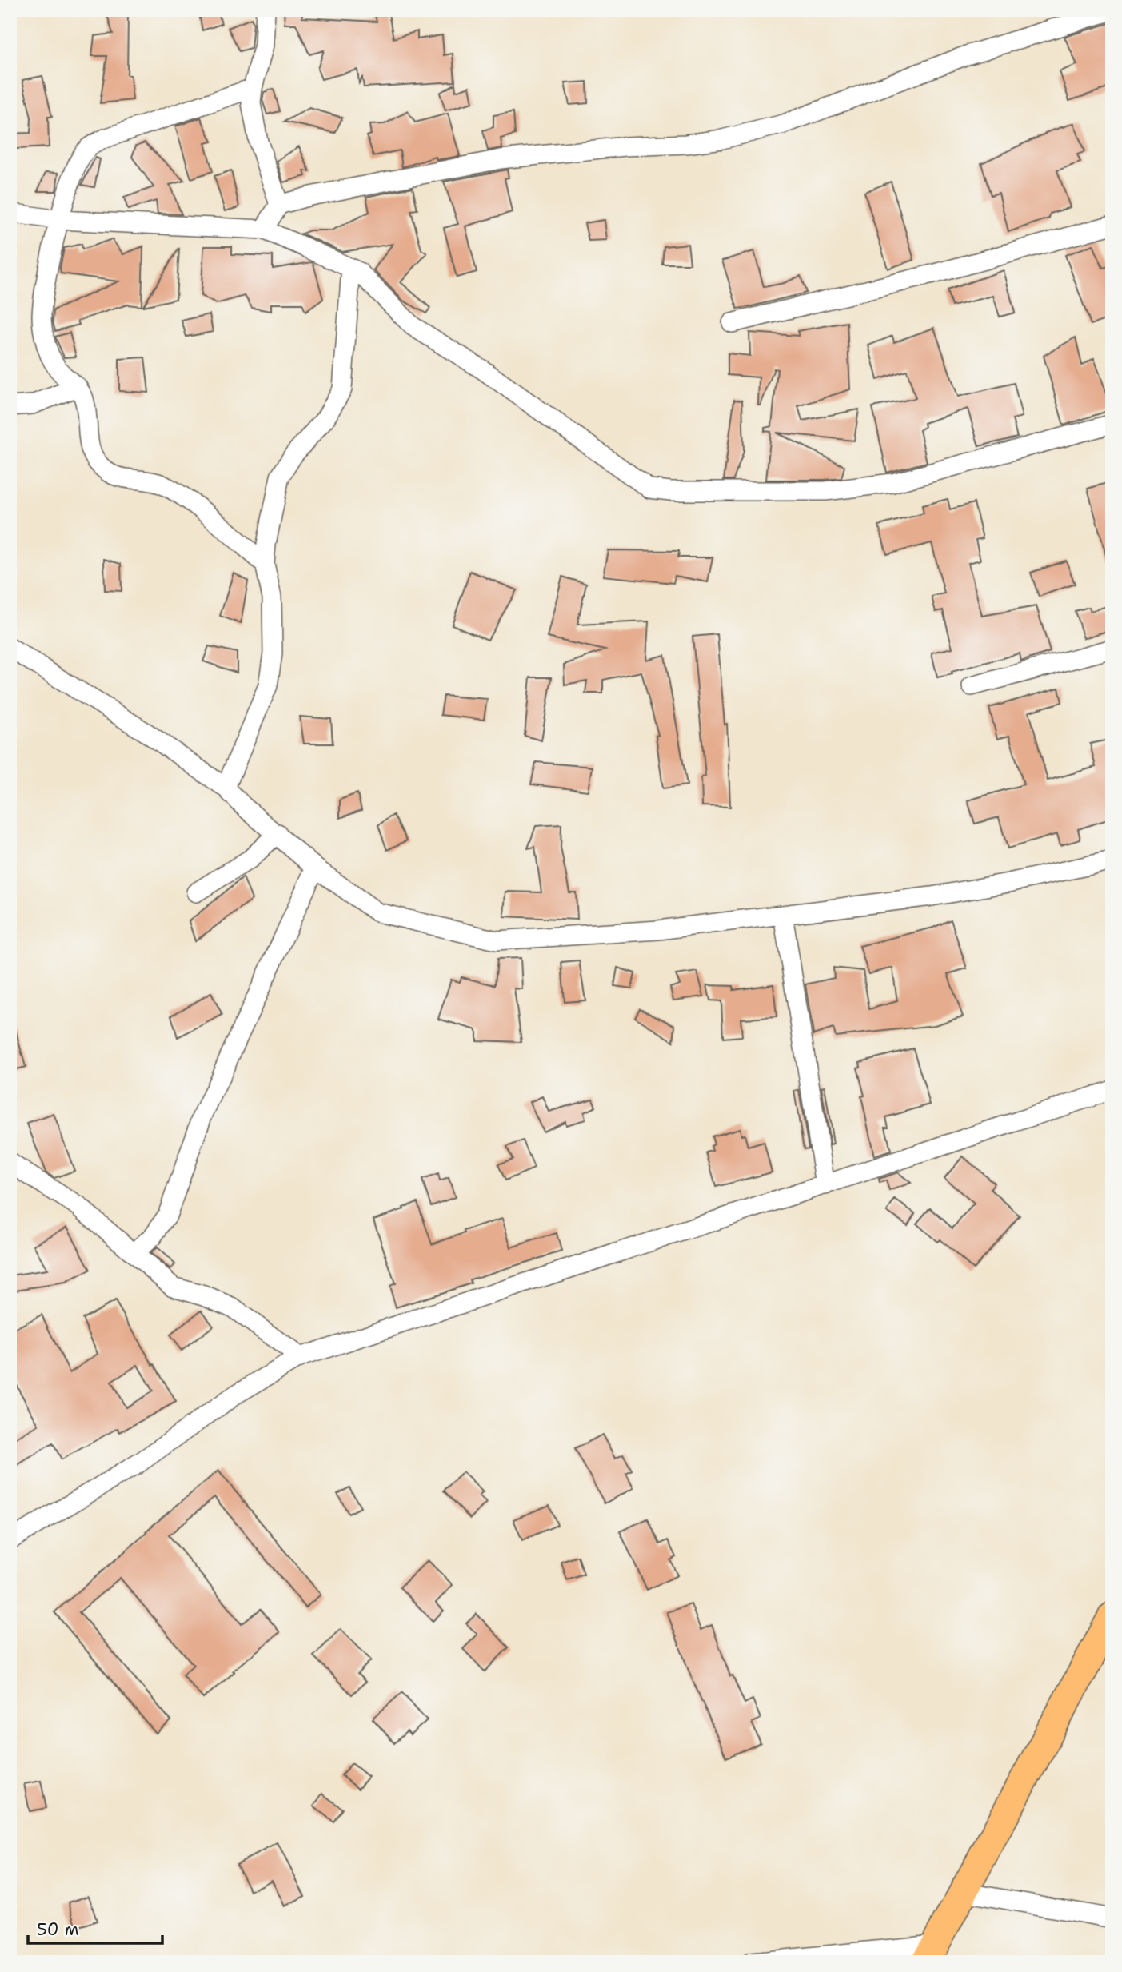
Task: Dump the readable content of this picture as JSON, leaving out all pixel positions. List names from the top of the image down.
{
  "scale_bar": "50 m"
}
